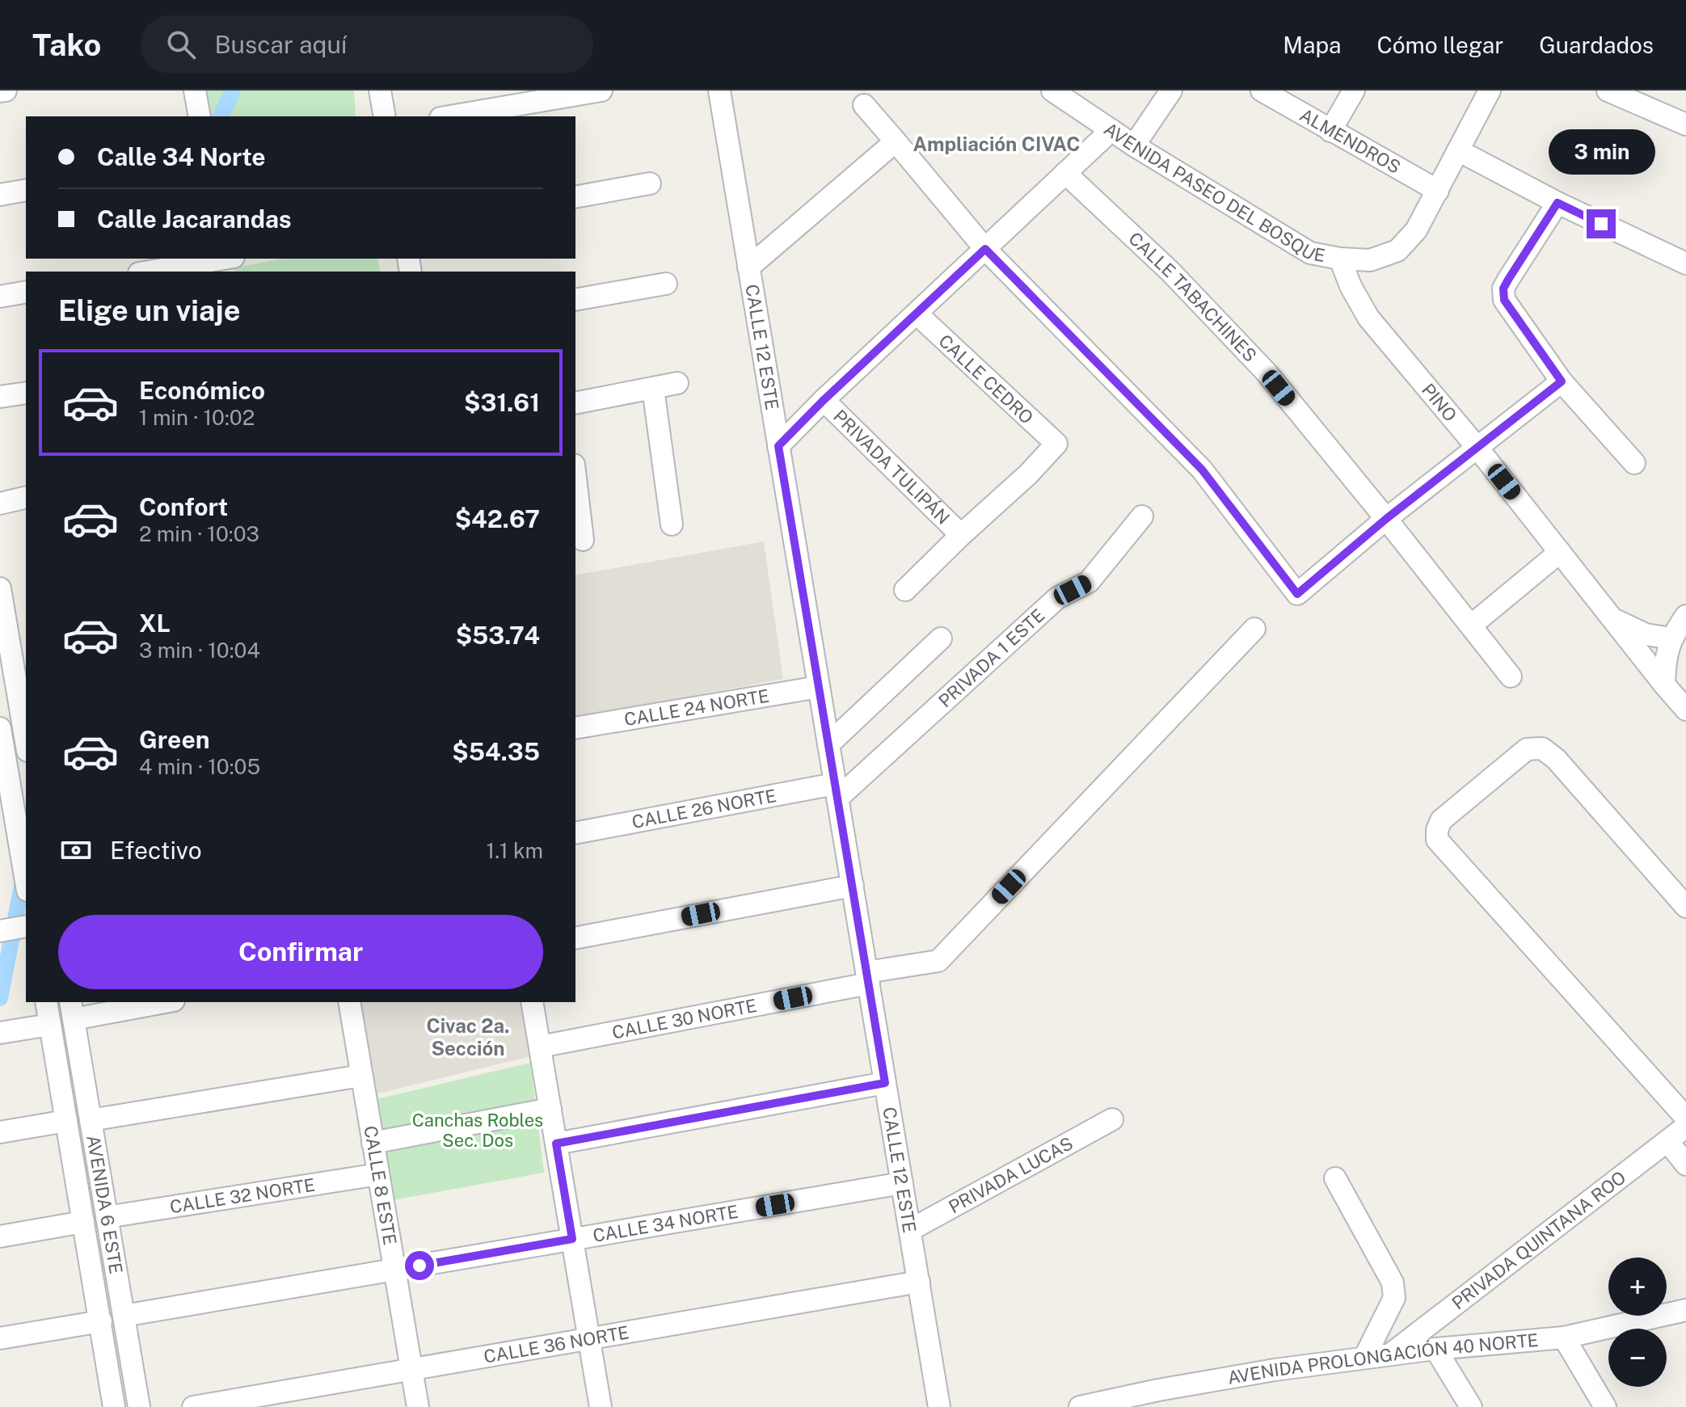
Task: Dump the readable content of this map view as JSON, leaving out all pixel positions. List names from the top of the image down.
{
  "streets": {
    "street": [
      "ALMENDROS",
      "AVENIDA PASEO DEL BOSQUE",
      "CALLE TABACHINES",
      "CALLE 12 ESTE",
      "CALLE CEDRO",
      "PINO",
      "PRIVADA TULIPÁN",
      "PRIVADA 1 ESTE",
      "CALLE 24 NORTE",
      "CALLE 26 NORTE",
      "CALLE 30 NORTE",
      "PRIVADA LUCAS",
      "CALLE 8 ESTE",
      "CALLE 32 NORTE",
      "AVENIDA 6 ESTE",
      "CALLE 34 NORTE",
      "PRIVADA QUINTANA ROO",
      "CALLE 36 NORTE",
      "AVENIDA PROLONGACIÓN 40 NORTE"
    ]
  },
  "crossings": [
    ["ALMENDROS", "AVENIDA PASEO DEL BOSQUE"],
    ["AVENIDA PASEO DEL BOSQUE", "CALLE TABACHINES"],
    ["AVENIDA PASEO DEL BOSQUE", "CALLE 12 ESTE"],
    ["AVENIDA PASEO DEL BOSQUE", "CALLE CEDRO"],
    ["AVENIDA PASEO DEL BOSQUE", "PINO"],
    ["AVENIDA PASEO DEL BOSQUE", "PRIVADA TULIPÁN"],
    ["CALLE 12 ESTE", "PRIVADA 1 ESTE"],
    ["CALLE 12 ESTE", "CALLE 24 NORTE"],
    ["CALLE 12 ESTE", "CALLE 26 NORTE"],
    ["CALLE 12 ESTE", "CALLE 30 NORTE"],
    ["CALLE 12 ESTE", "PRIVADA LUCAS"],
    ["CALLE 12 ESTE", "CALLE 34 NORTE"],
    ["CALLE 12 ESTE", "CALLE 36 NORTE"],
    ["CALLE CEDRO", "PRIVADA TULIPÁN"],
    ["PRIVADA 1 ESTE", "CALLE 26 NORTE"],
    ["CALLE 8 ESTE", "CALLE 32 NORTE"],
    ["CALLE 8 ESTE", "CALLE 34 NORTE"],
    ["CALLE 8 ESTE", "CALLE 36 NORTE"],
    ["CALLE 32 NORTE", "AVENIDA 6 ESTE"],
    ["AVENIDA 6 ESTE", "CALLE 34 NORTE"],
    ["PRIVADA QUINTANA ROO", "AVENIDA PROLONGACIÓN 40 NORTE"]
  ],
  "districts": ["Ampliación CIVAC", "Civac 2a. Sección"],
  "parks": ["Canchas Robles Sec. Dos"],
  "page": {
    "header": "Tako",
    "search": "Buscar aquí",
    "nav": ["Mapa", "Cómo llegar", "Guardados"],
    "banner": ["Calle 34 Norte", "Calle Jacarandas"],
    "bubble": "3 min",
    "heading": "Elige un viaje",
    "list": [
      {
        "name": "Económico",
        "note": "1 min · 10:02",
        "value": "$31.61"
      },
      {
        "name": "Confort",
        "note": "2 min · 10:03",
        "value": "$42.67"
      },
      {
        "name": "XL",
        "note": "3 min · 10:04",
        "value": "$53.74"
      },
      {
        "name": "Green",
        "note": "4 min · 10:05",
        "value": "$54.35"
      }
    ],
    "pay": ["Efectivo", "1.1 km"],
    "buttons": "Confirmar",
    "map_buttons": ["+", "−"]
  }
}
